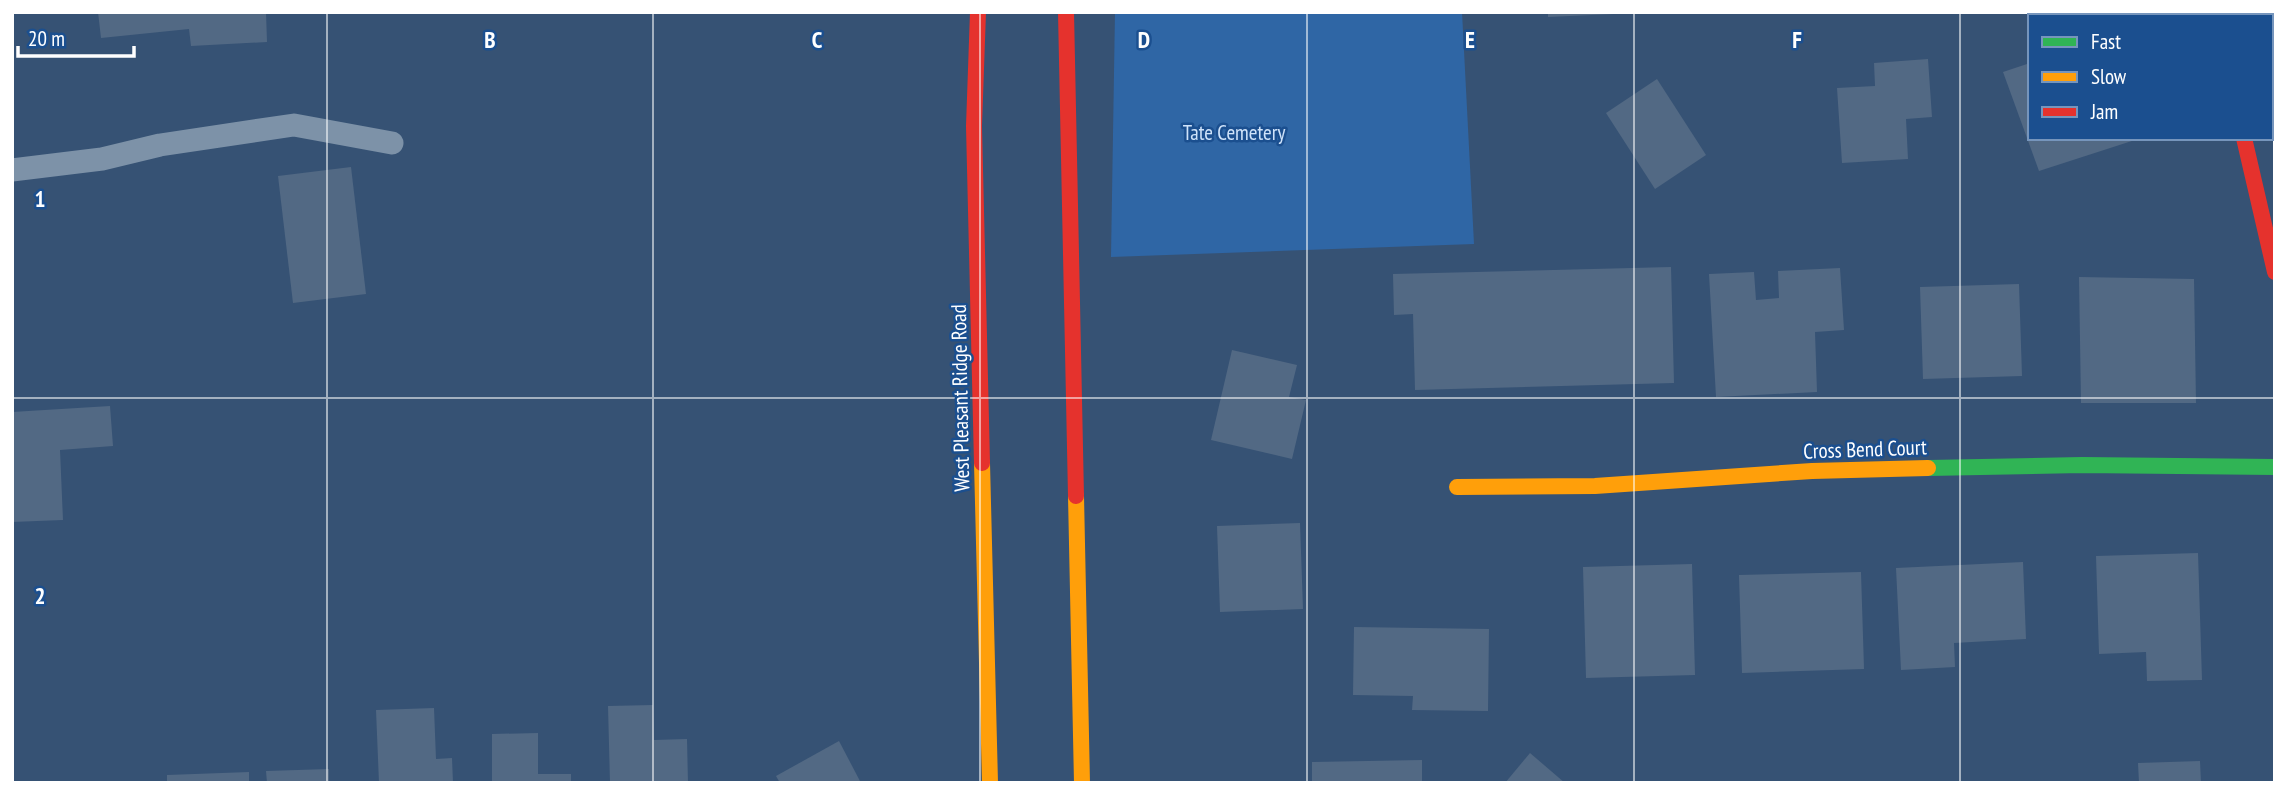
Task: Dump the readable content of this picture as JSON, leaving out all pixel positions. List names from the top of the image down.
{
  "streets": {
    "main road": ["West Pleasant Ridge Road", "Cross Bend Court"]
  },
  "parks": ["Tate Cemetery"],
  "legend": ["Fast", "Slow", "Jam"],
  "scale_bar": "20 m",
  "grid": {
    "columns": [
      "B",
      "C",
      "D",
      "E",
      "F"
    ],
    "rows": ["1", "2"]
  }
}
